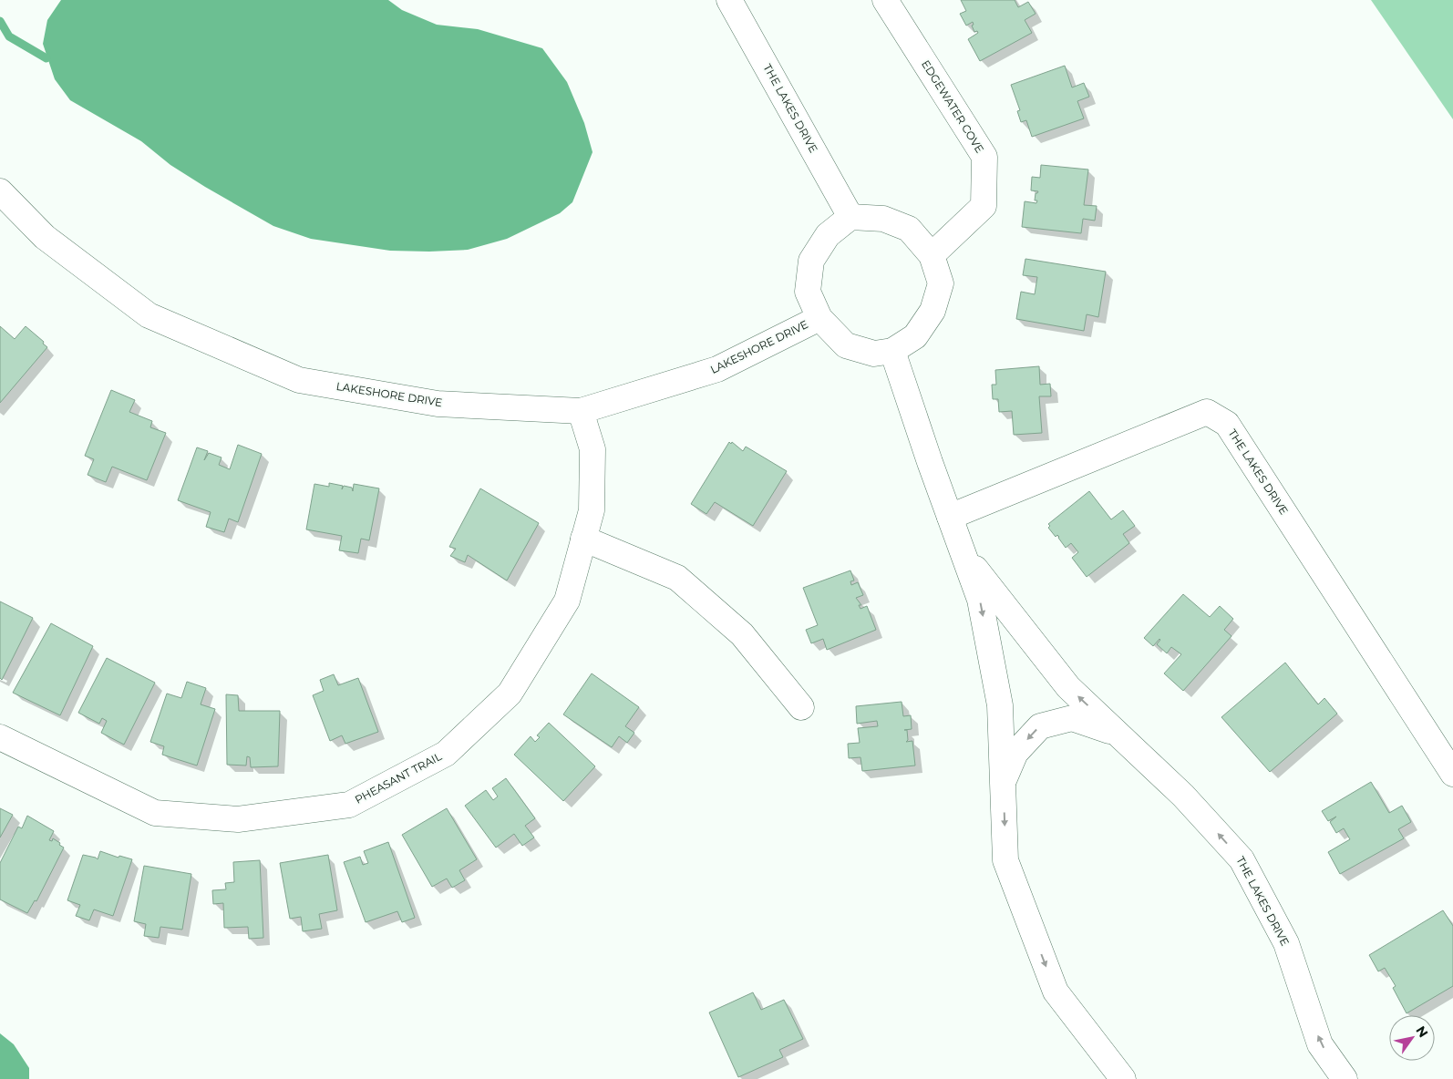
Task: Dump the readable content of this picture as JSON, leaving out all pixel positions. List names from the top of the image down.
{
  "streets": {
    "street": [
      "EDGEWATER COVE",
      "THE LAKES DRIVE",
      "LAKESHORE DRIVE",
      "PHEASANT TRAIL"
    ]
  },
  "crossings": [
    ["EDGEWATER COVE", "THE LAKES DRIVE"],
    ["EDGEWATER COVE", "LAKESHORE DRIVE"],
    ["THE LAKES DRIVE", "LAKESHORE DRIVE"],
    ["LAKESHORE DRIVE", "PHEASANT TRAIL"]
  ],
  "north": "top right"
}
